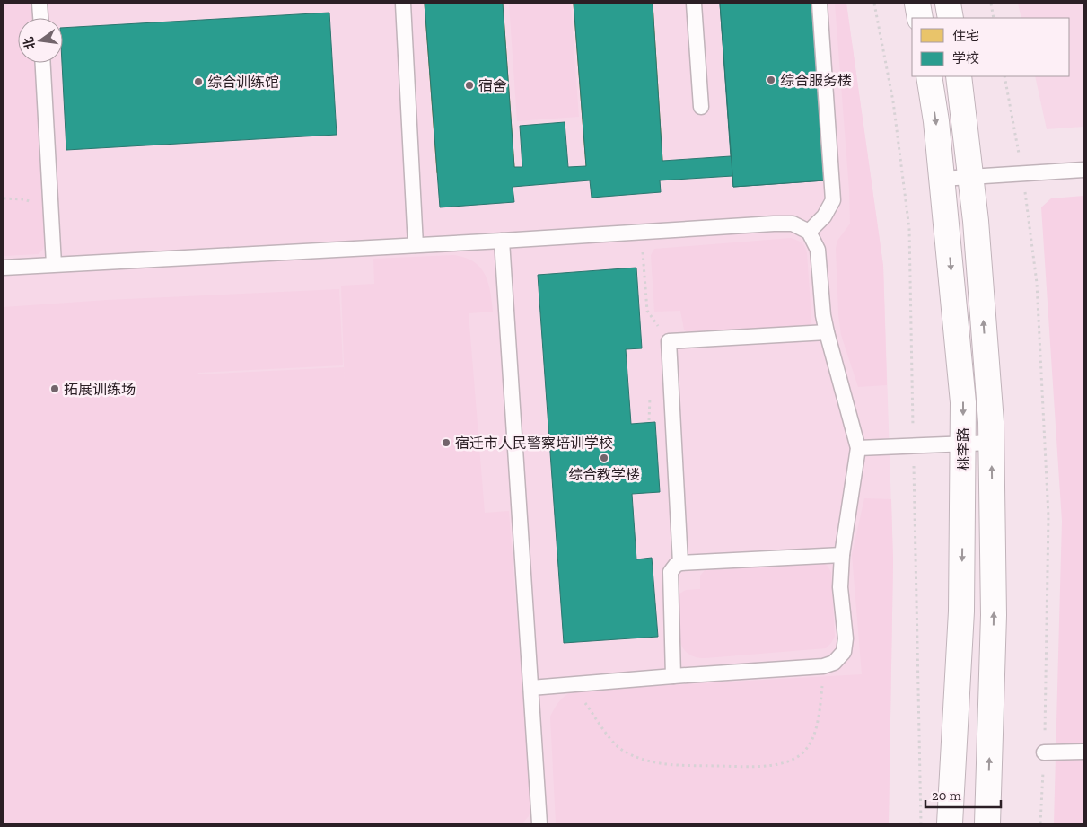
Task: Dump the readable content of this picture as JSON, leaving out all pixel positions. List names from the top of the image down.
{
  "streets": {
    "main road": ["桃李路"]
  },
  "places": [
    "综合服务楼",
    "综合训练馆",
    "宿舍",
    "拓展训练场",
    "宿迁市人民警察培训学校",
    "综合教学楼"
  ],
  "legend": ["住宅", "学校"],
  "scale_bar": "20 m",
  "north": "left"
}
